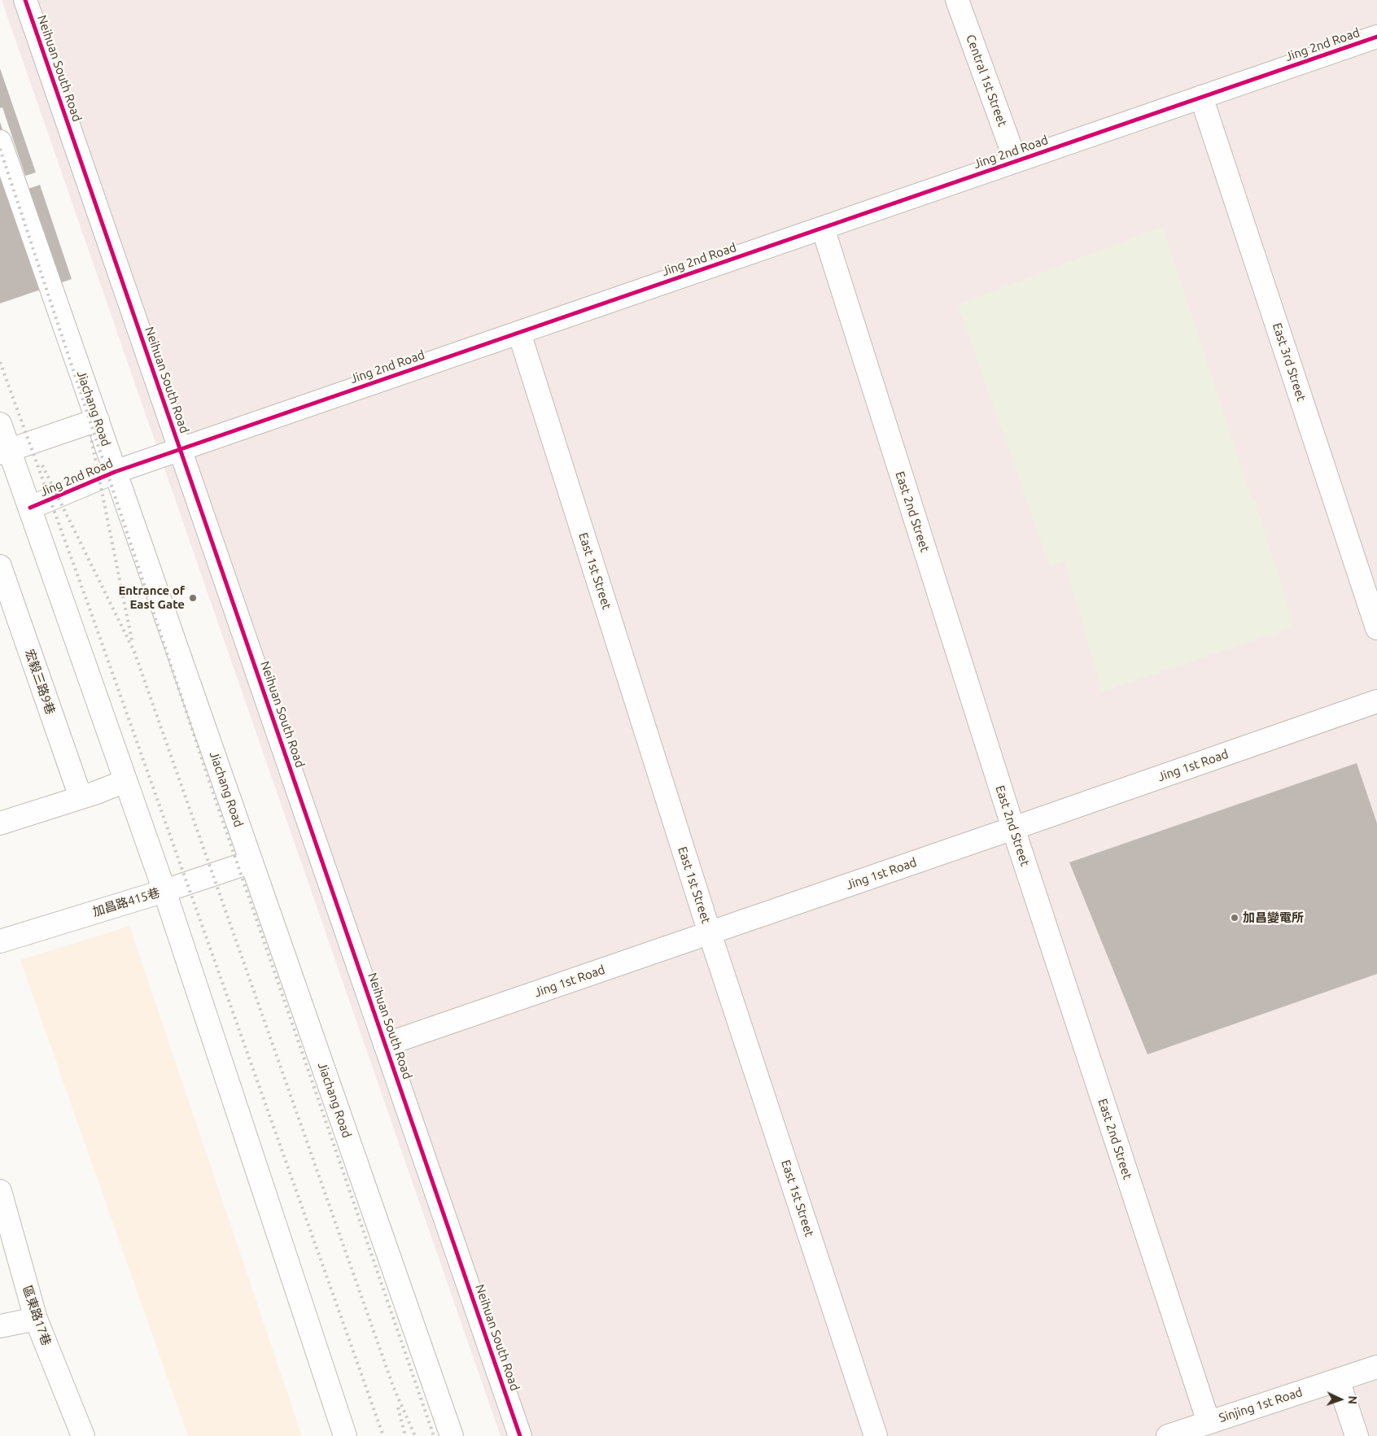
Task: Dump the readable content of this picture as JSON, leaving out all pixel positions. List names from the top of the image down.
{
  "streets": {
    "street": [
      "Jing 2nd Road",
      "Neihuan South Road",
      "Central 1st Street",
      "East 3rd Street",
      "Jiachang Road",
      "East 2nd Street",
      "East 1st Street",
      "宏毅三路9巷",
      "Jing 1st Road",
      "加昌路415巷",
      "區東路17巷",
      "Sinjing 1st Road"
    ]
  },
  "crossings": [
    ["Jing 2nd Road", "Neihuan South Road"],
    ["Jing 2nd Road", "Central 1st Street"],
    ["Jing 2nd Road", "East 3rd Street"],
    ["Jing 2nd Road", "Jiachang Road"],
    ["Jing 2nd Road", "East 2nd Street"],
    ["Jing 2nd Road", "East 1st Street"],
    ["Neihuan South Road", "Jing 1st Road"],
    ["Jiachang Road", "加昌路415巷"],
    ["East 2nd Street", "Jing 1st Road"],
    ["East 2nd Street", "Sinjing 1st Road"],
    ["East 1st Street", "Jing 1st Road"]
  ],
  "places": ["Entrance of East Gate", "加昌變電所"],
  "north": "right"
}
